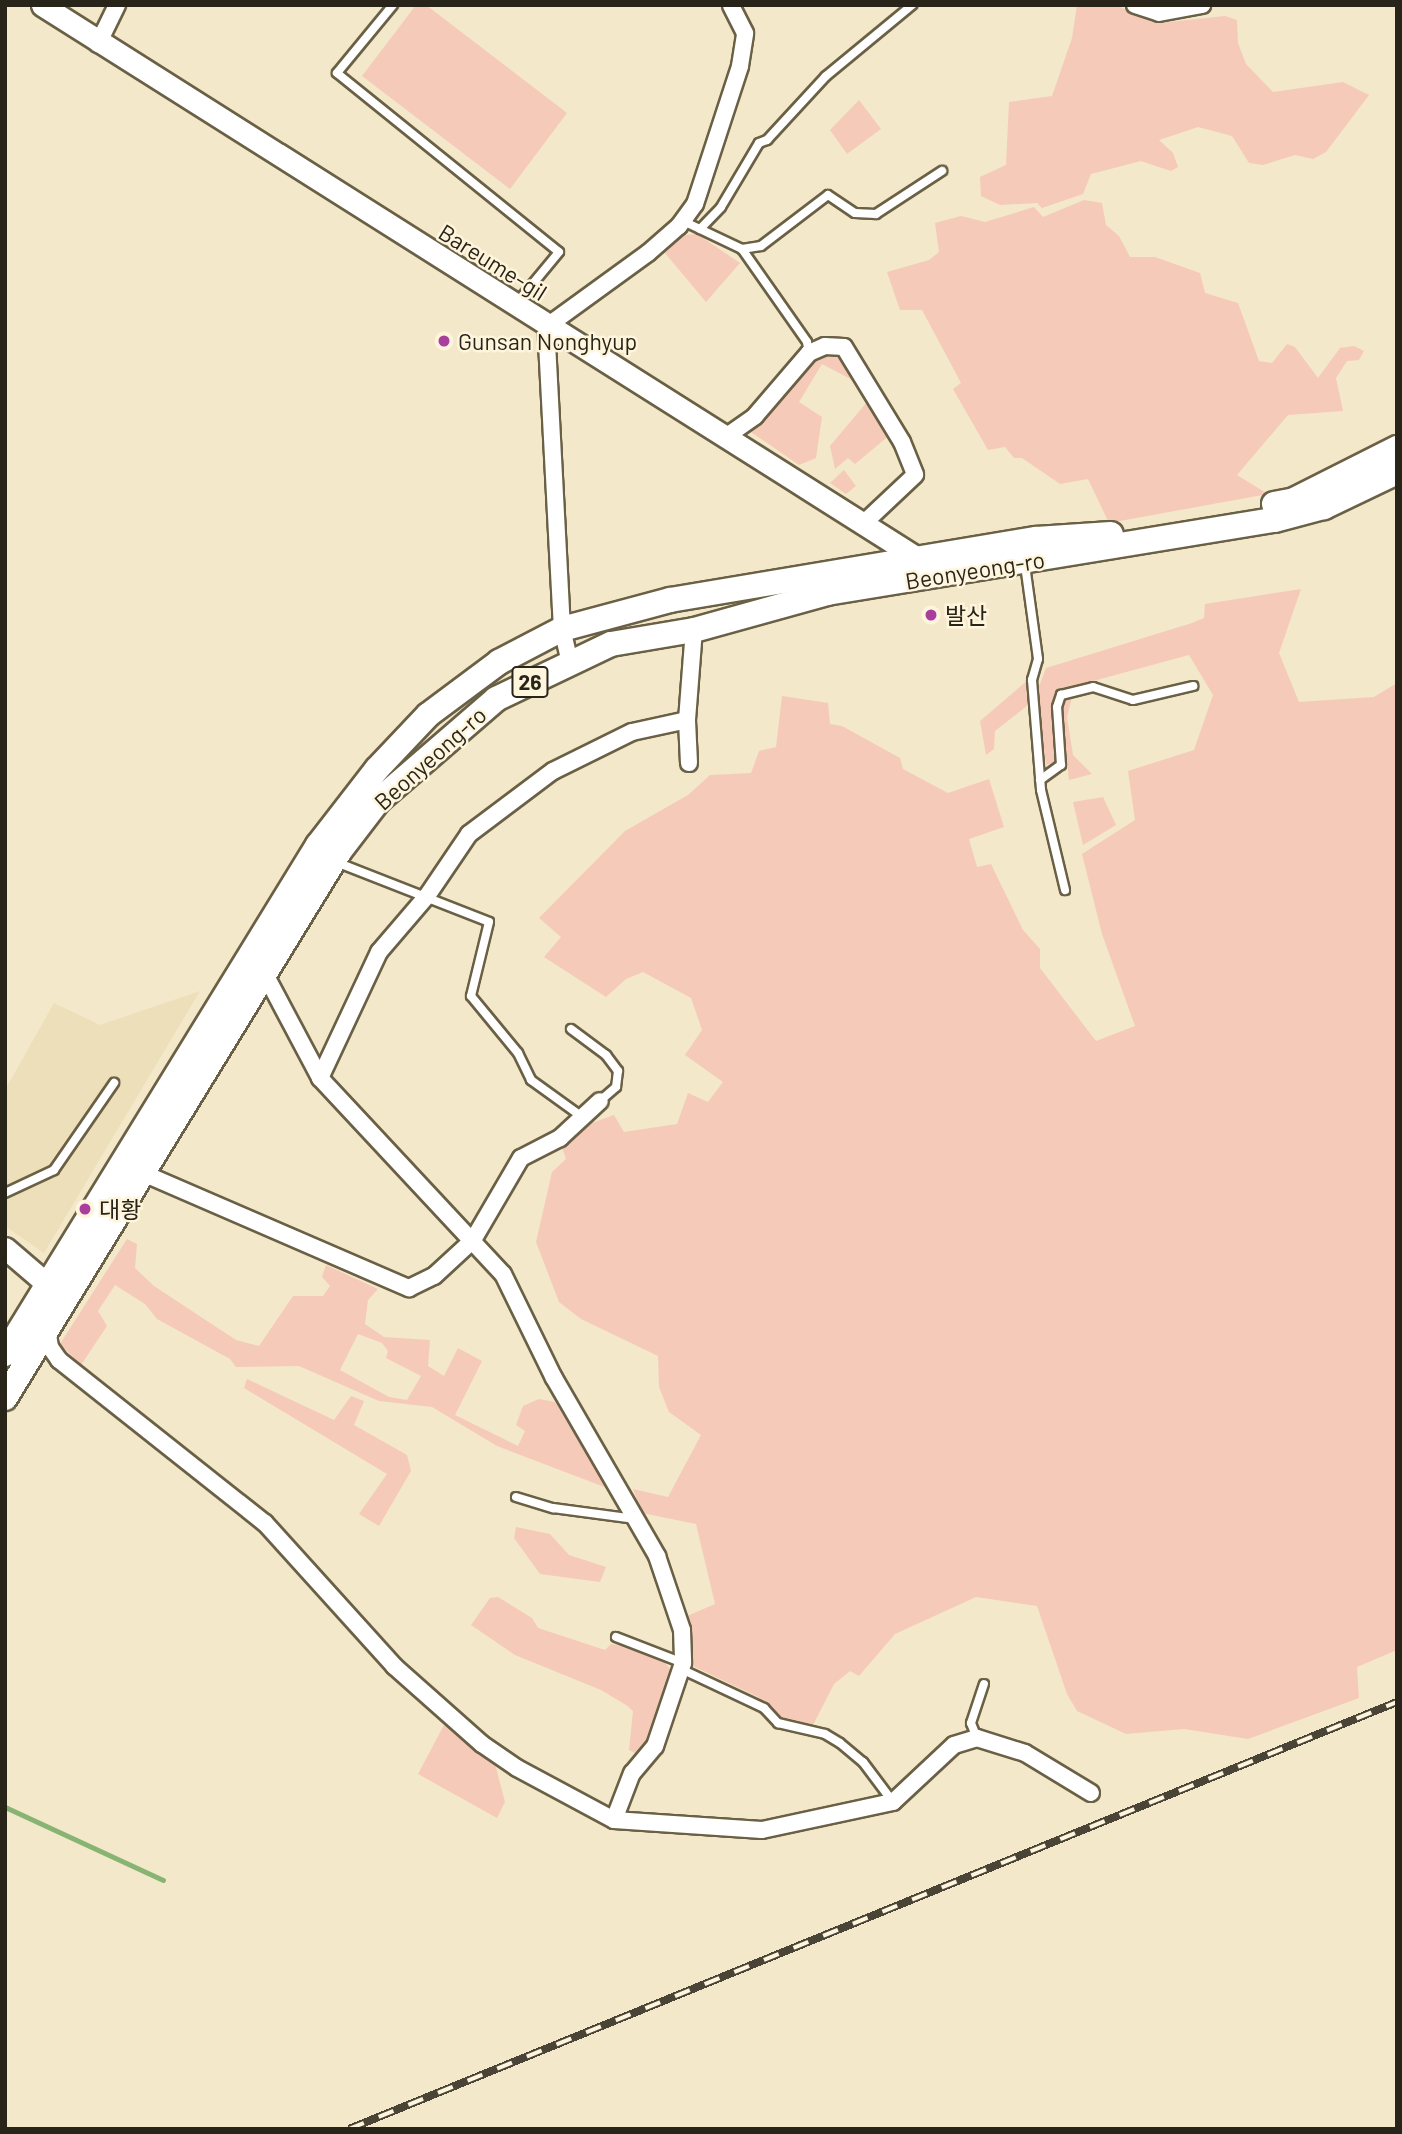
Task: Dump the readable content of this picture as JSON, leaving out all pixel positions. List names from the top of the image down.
{
  "streets": {
    "main road": ["Beonyeong-ro", "26"],
    "street": ["Bareume-gil"]
  },
  "crossings": [
    ["Bareume-gil", "Beonyeong-ro"]
  ],
  "places": ["Gunsan Nonghyup", "발산", "대황"]
}
